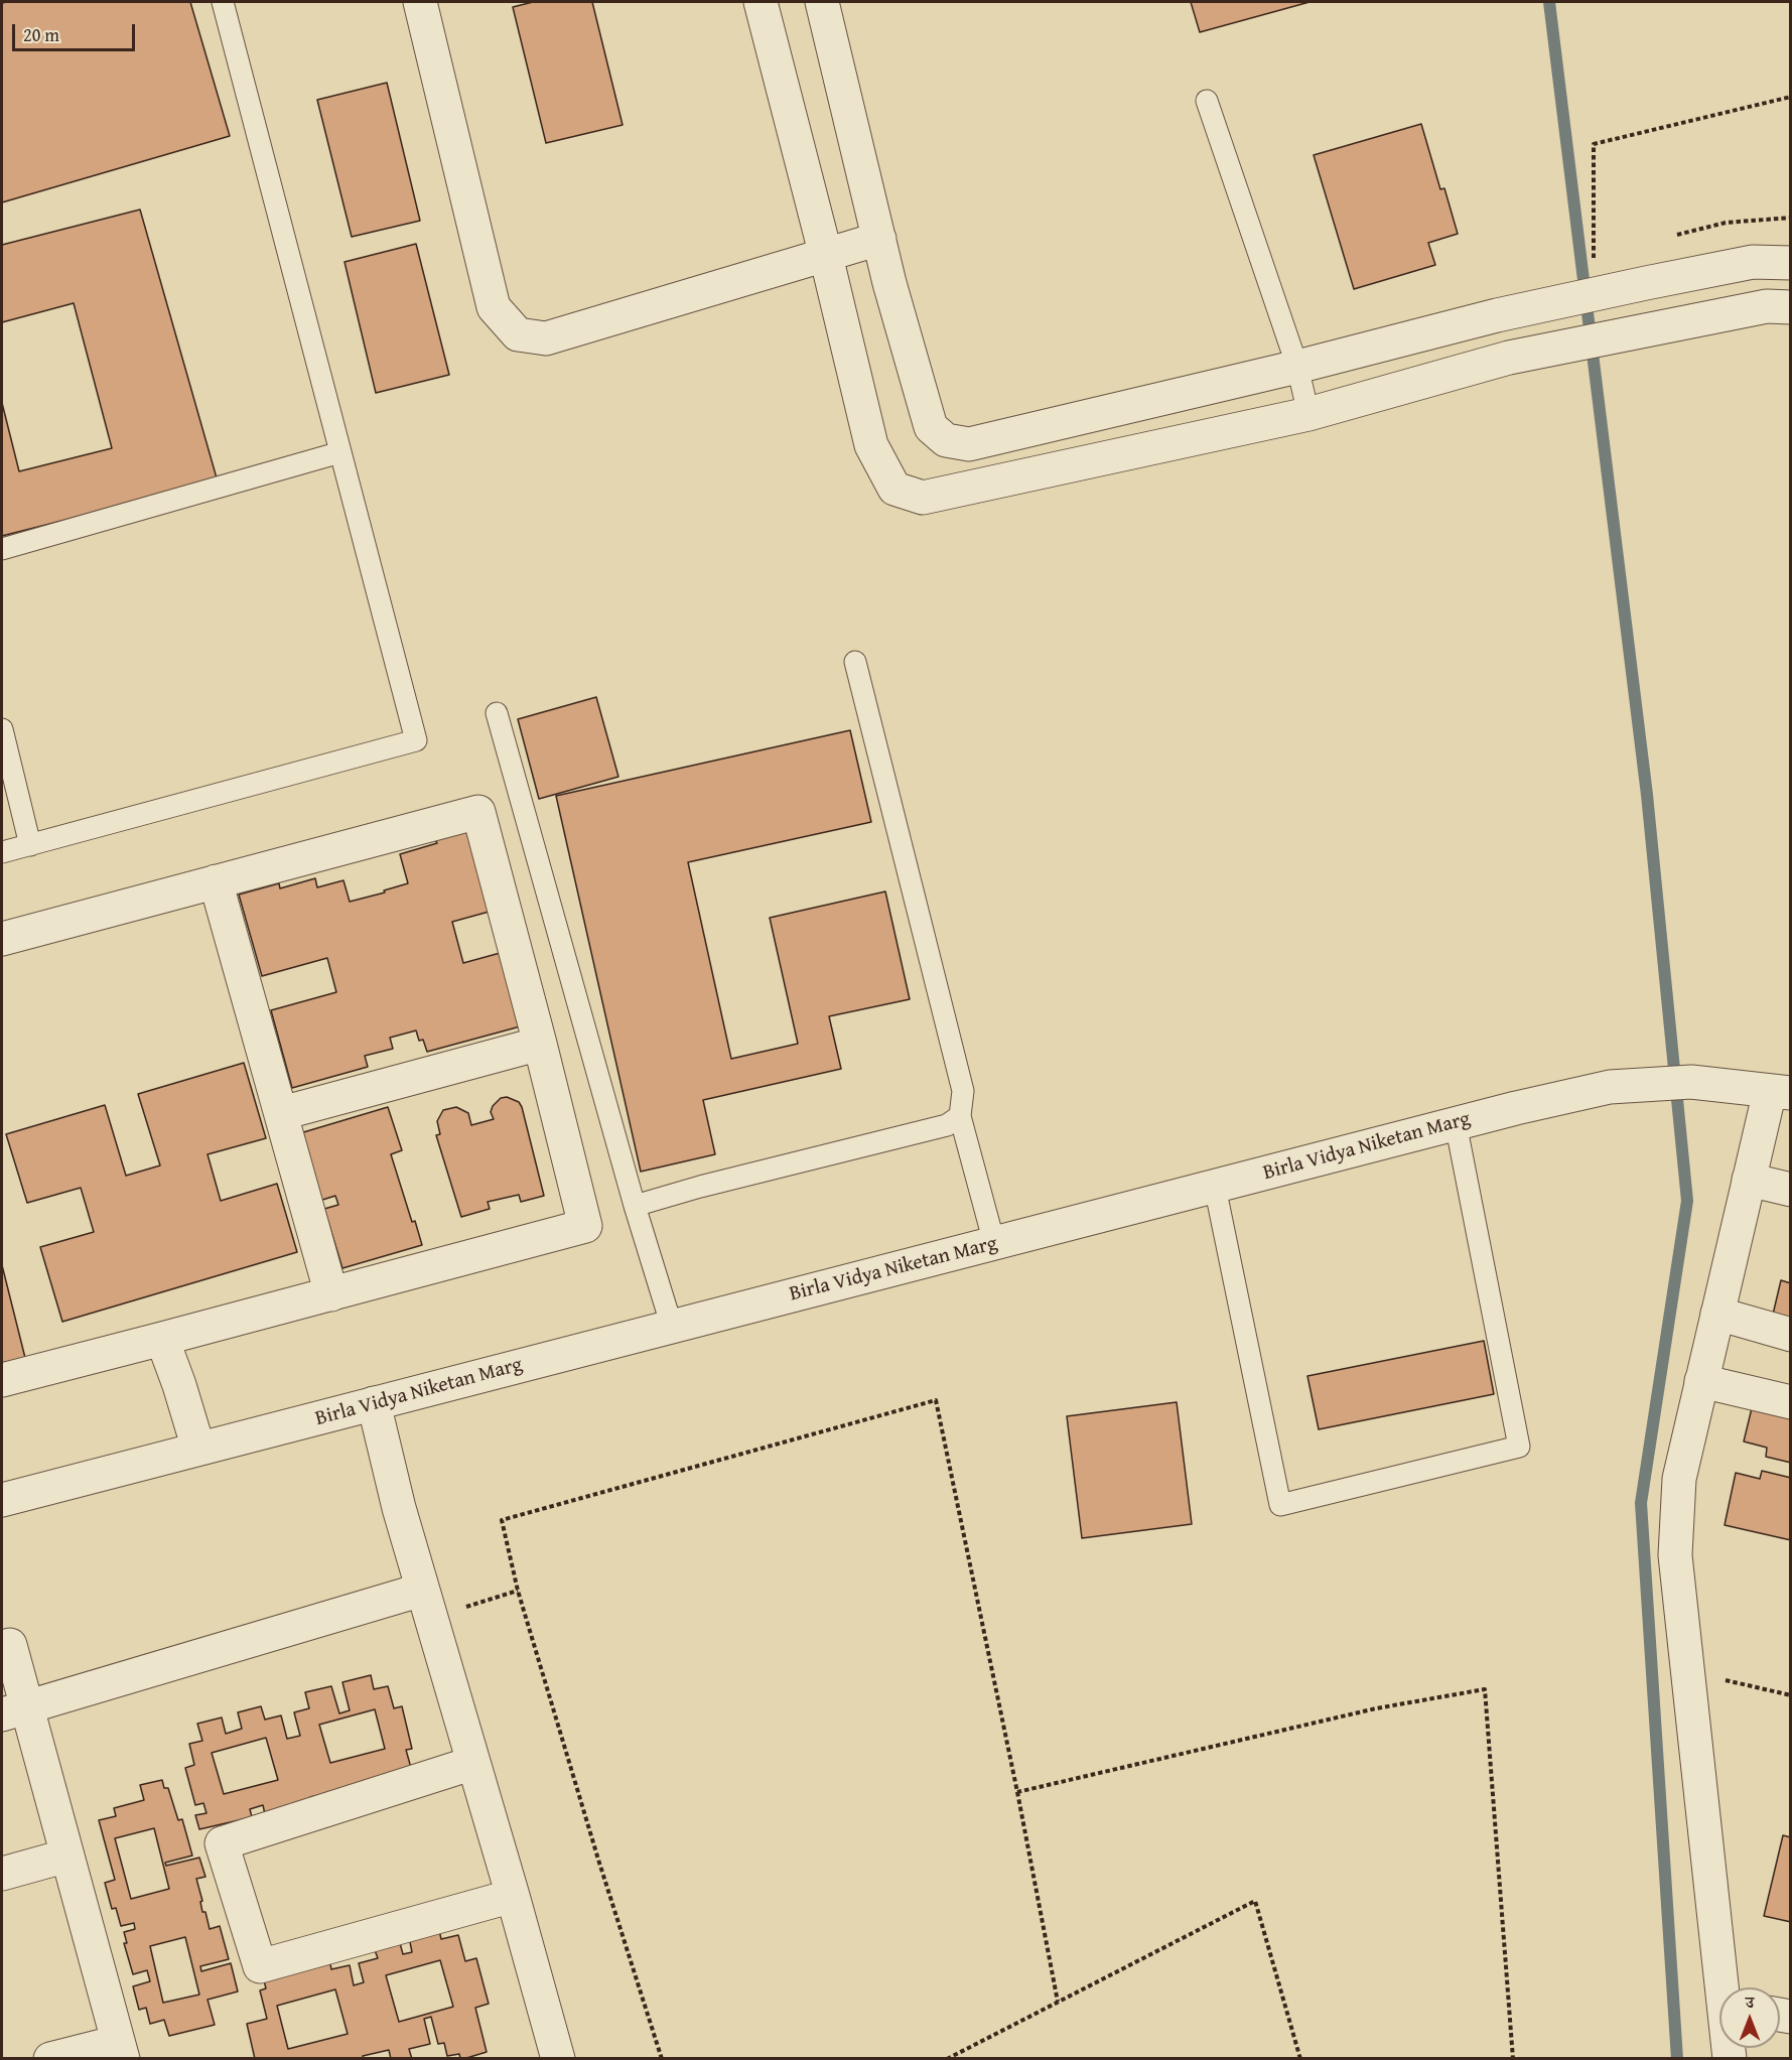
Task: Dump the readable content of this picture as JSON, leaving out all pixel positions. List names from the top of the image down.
{
  "streets": {
    "street": ["Birla Vidya Niketan Marg"]
  },
  "scale_bar": "20 m",
  "north": "top"
}
